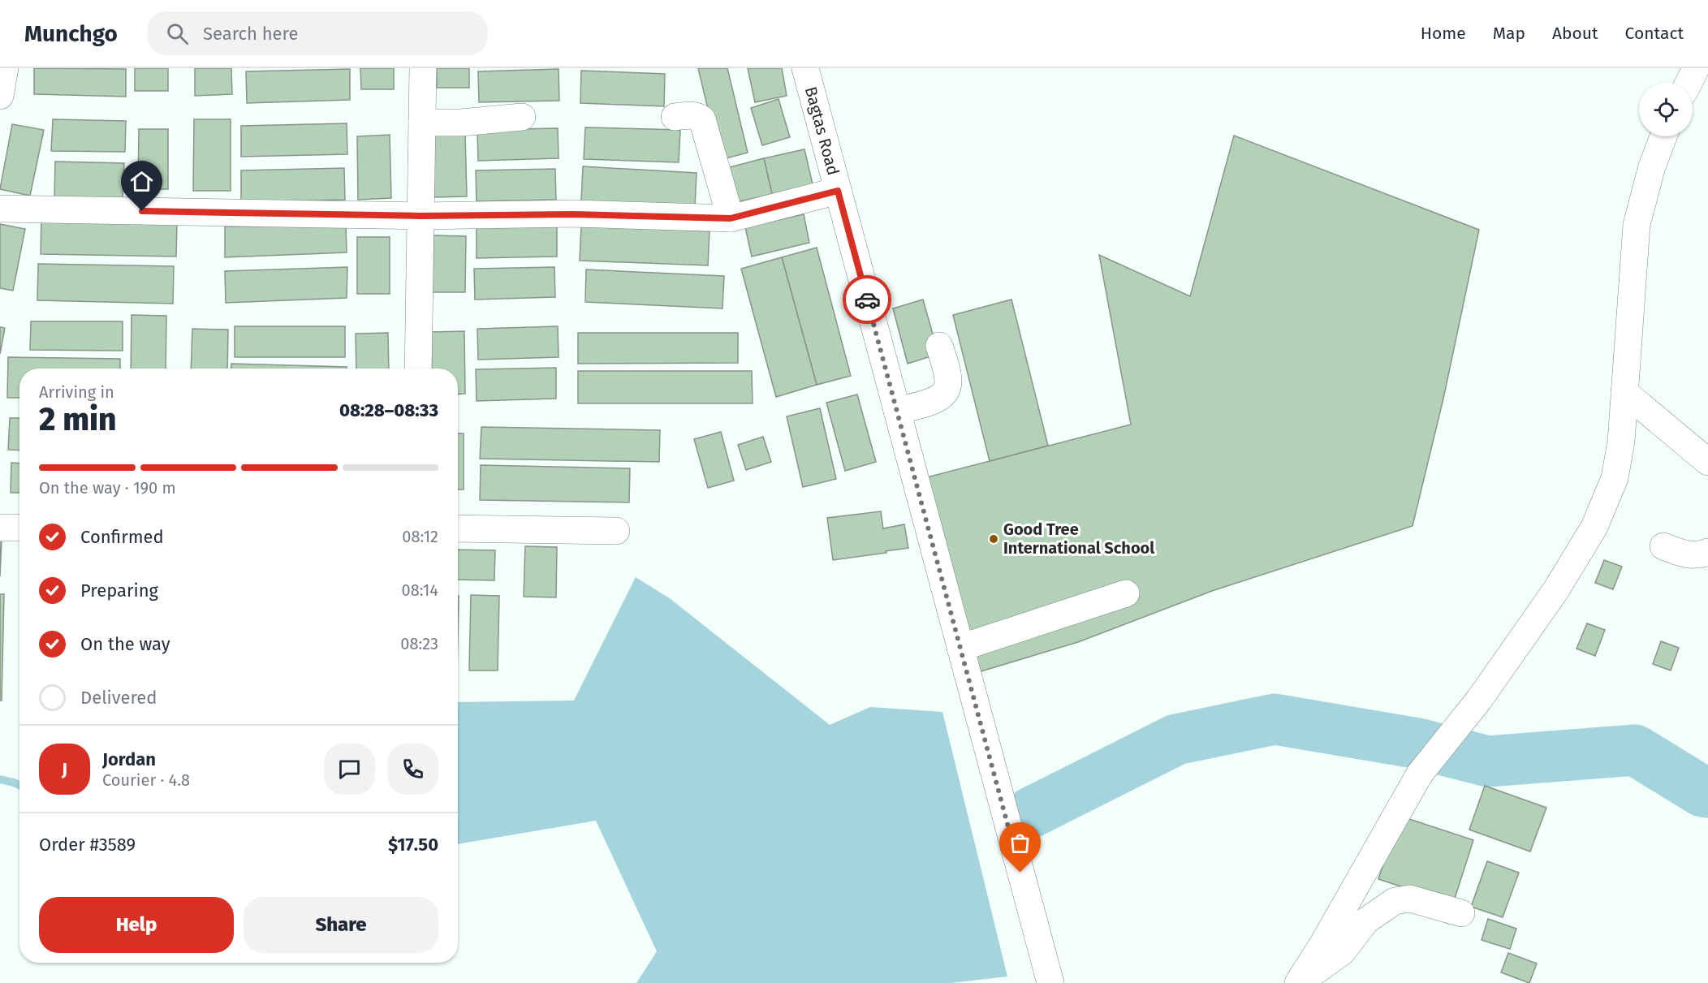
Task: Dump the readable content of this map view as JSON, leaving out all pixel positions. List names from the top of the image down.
{
  "streets": {
    "street": ["Bagtas Road"]
  },
  "places": ["Good Tree International School"],
  "page": {
    "header": "Munchgo",
    "search": "Search here",
    "nav": [
      "Home",
      "Map",
      "About",
      "Contact"
    ],
    "heading": ["2 min", "Arriving in", "08:28–08:33"],
    "panel": [
      "Jordan",
      "Courier · 4.8",
      "Order #3589",
      "$17.50"
    ],
    "bar": "On the way · 190 m",
    "list": [
      ["Confirmed", "08:12"],
      ["Preparing", "08:14"],
      ["On the way", "08:23"],
      "Delivered"
    ],
    "round": "J",
    "buttons": ["Help", "Share"]
  }
}
